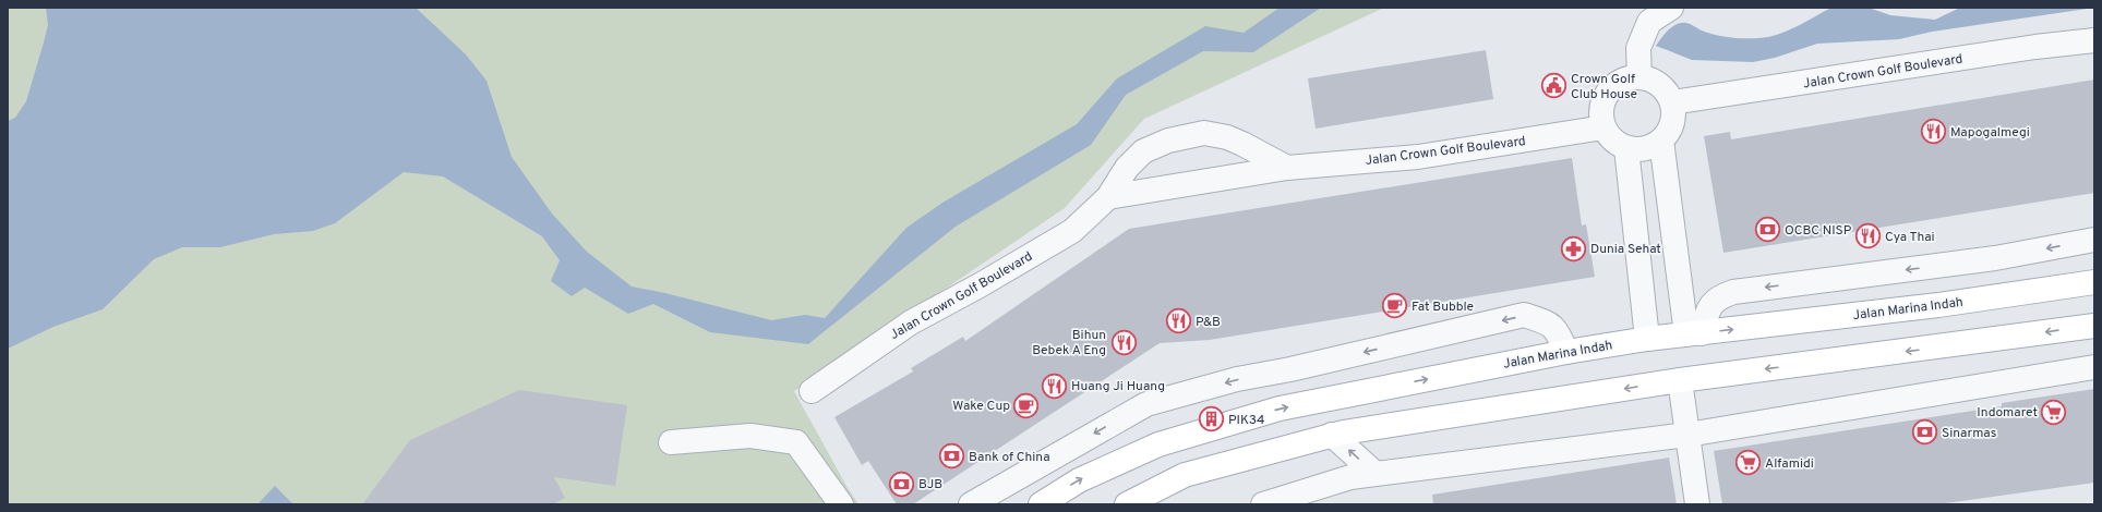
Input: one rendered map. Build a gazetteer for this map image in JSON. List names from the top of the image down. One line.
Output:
{"streets":{"main road":["Jalan Marina Indah"],"street":["Jalan Crown Golf Boulevard"]},"places":{"public building":["Crown Golf Club House"],"restaurant":["Mapogalmegi","Cya Thai","P&B","Bihun Bebek A Eng","Huang Ji Huang"],"bank":["OCBC NISP","Sinarmas","Bank of China","BJB"],"pharmacy":["Dunia Sehat"],"cafe":["Fat Bubble","Wake Cup"],"supermarket":["Indomaret","Alfamidi"],"building":["PIK34"]}}
